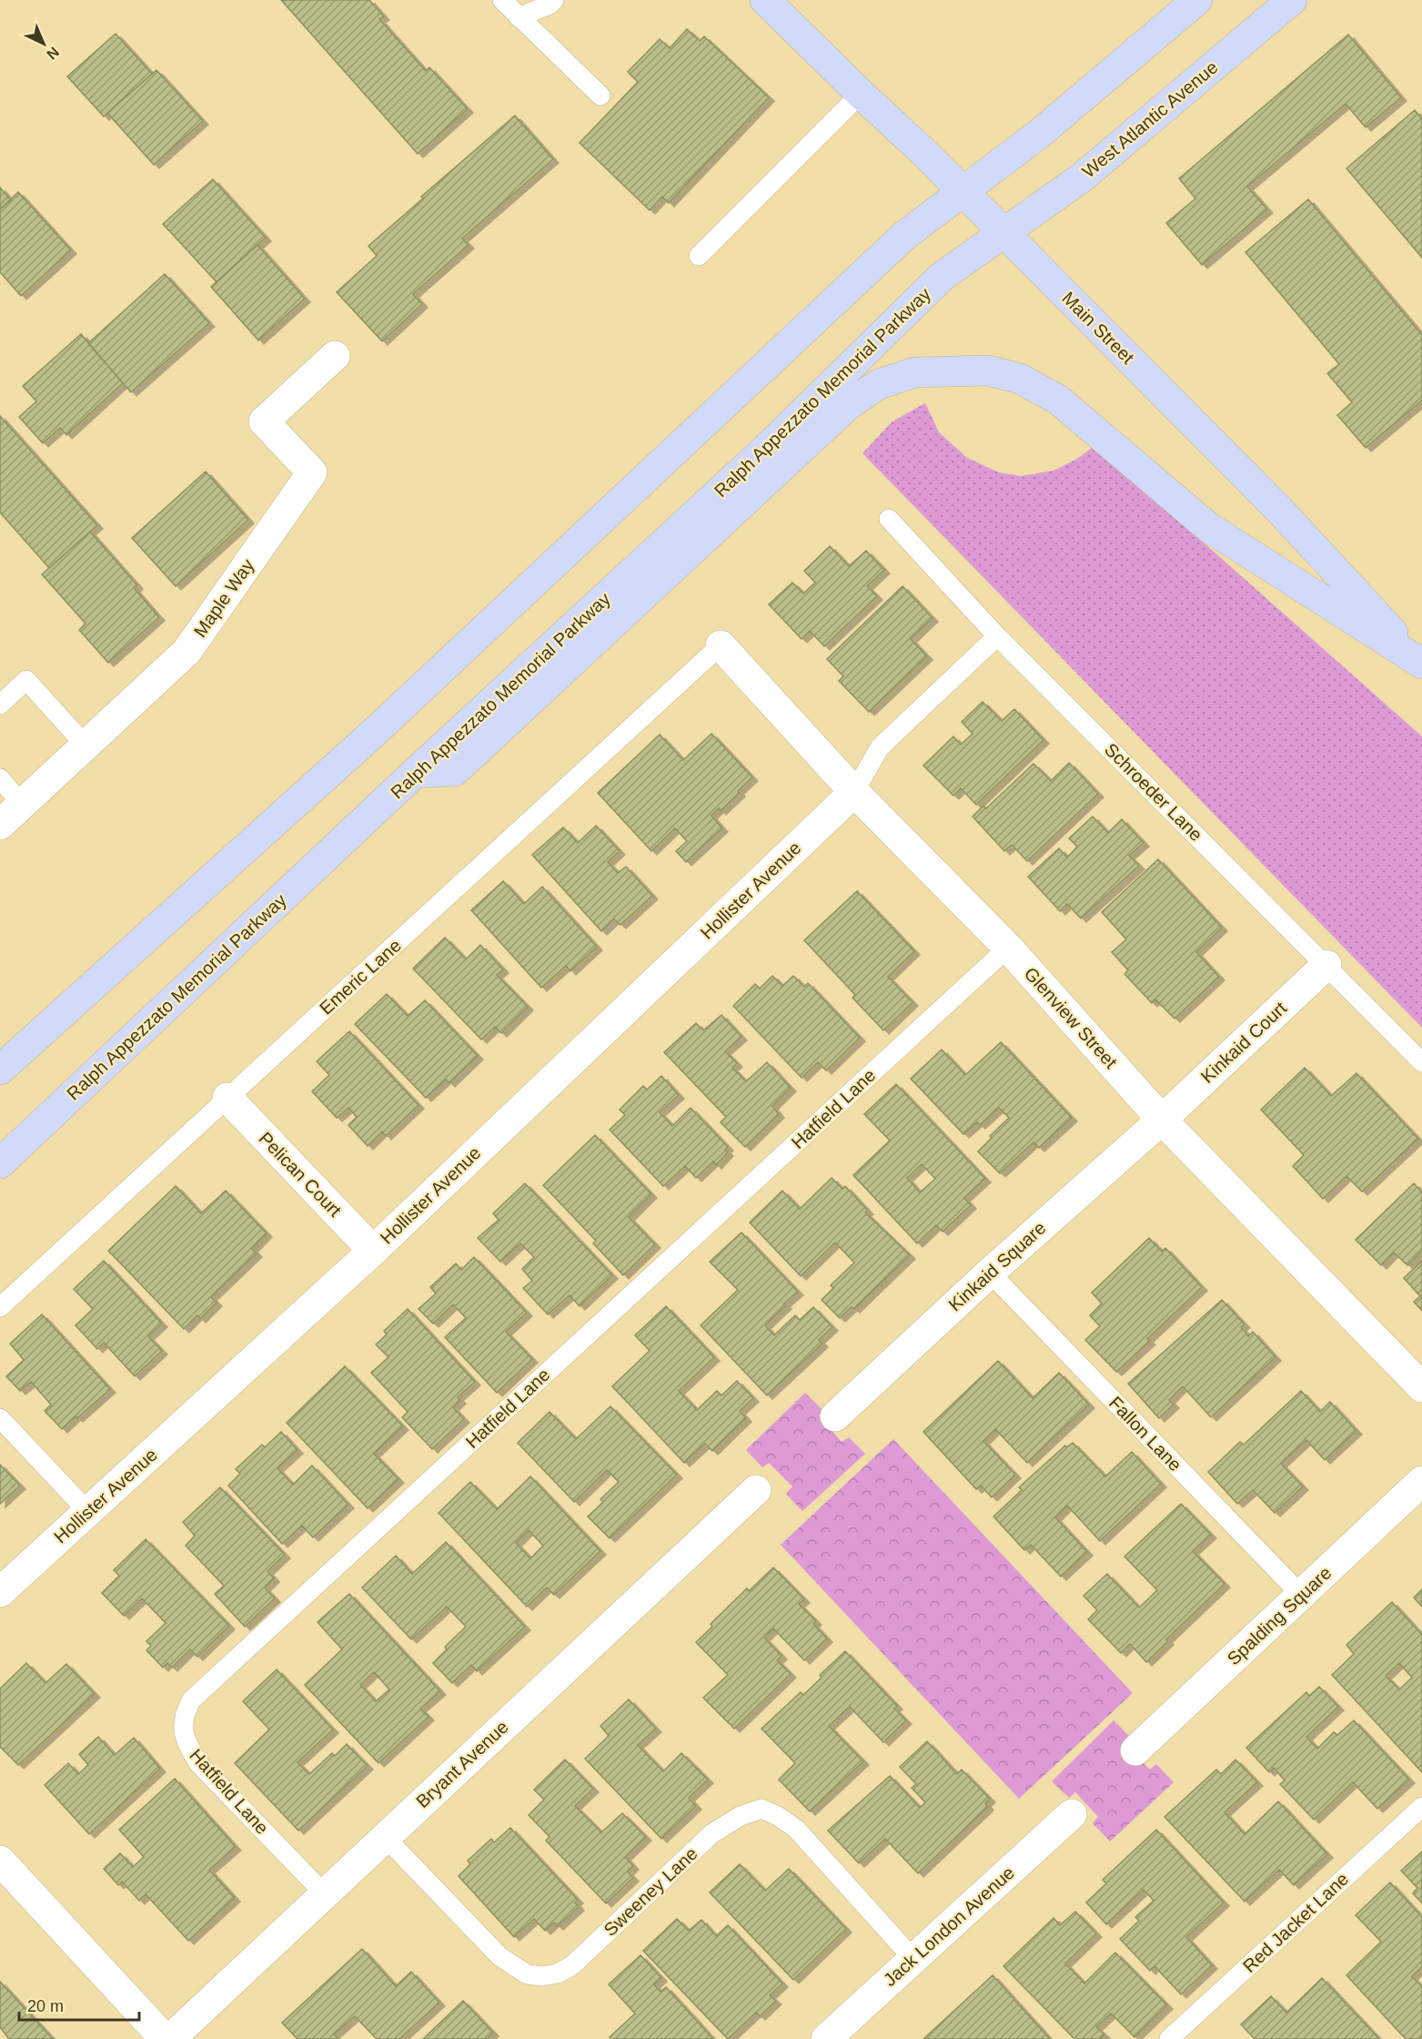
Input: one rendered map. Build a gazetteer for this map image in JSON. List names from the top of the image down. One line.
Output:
{"streets":{"street":["West Atlantic Avenue","Main Street","Ralph Appezzato Memorial Parkway","Maple Way","Hollister Avenue","Glenview Street","Kinkaid Court","Pelican Court","Kinkaid Square","Spalding Square","Bryant Avenue","Jack London Avenue"],"lane":["Schroeder Lane","Emeric Lane","Hatfield Lane","Fallon Lane","Sweeney Lane","Red Jacket Lane"]},"crossings":[["West Atlantic Avenue","Main Street"],["West Atlantic Avenue","Ralph Appezzato Memorial Parkway"],["Main Street","Ralph Appezzato Memorial Parkway"],["Schroeder Lane","Kinkaid Court"],["Hollister Avenue","Glenview Street"],["Hollister Avenue","Pelican Court"],["Emeric Lane","Glenview Street"],["Emeric Lane","Pelican Court"],["Glenview Street","Kinkaid Court"],["Glenview Street","Hatfield Lane"],["Glenview Street","Kinkaid Square"],["Kinkaid Court","Kinkaid Square"],["Hatfield Lane","Bryant Avenue"],["Kinkaid Square","Fallon Lane"],["Fallon Lane","Spalding Square"],["Bryant Avenue","Sweeney Lane"],["Sweeney Lane","Jack London Avenue"]],"scale_bar":"20 m","north":"bottom right"}
